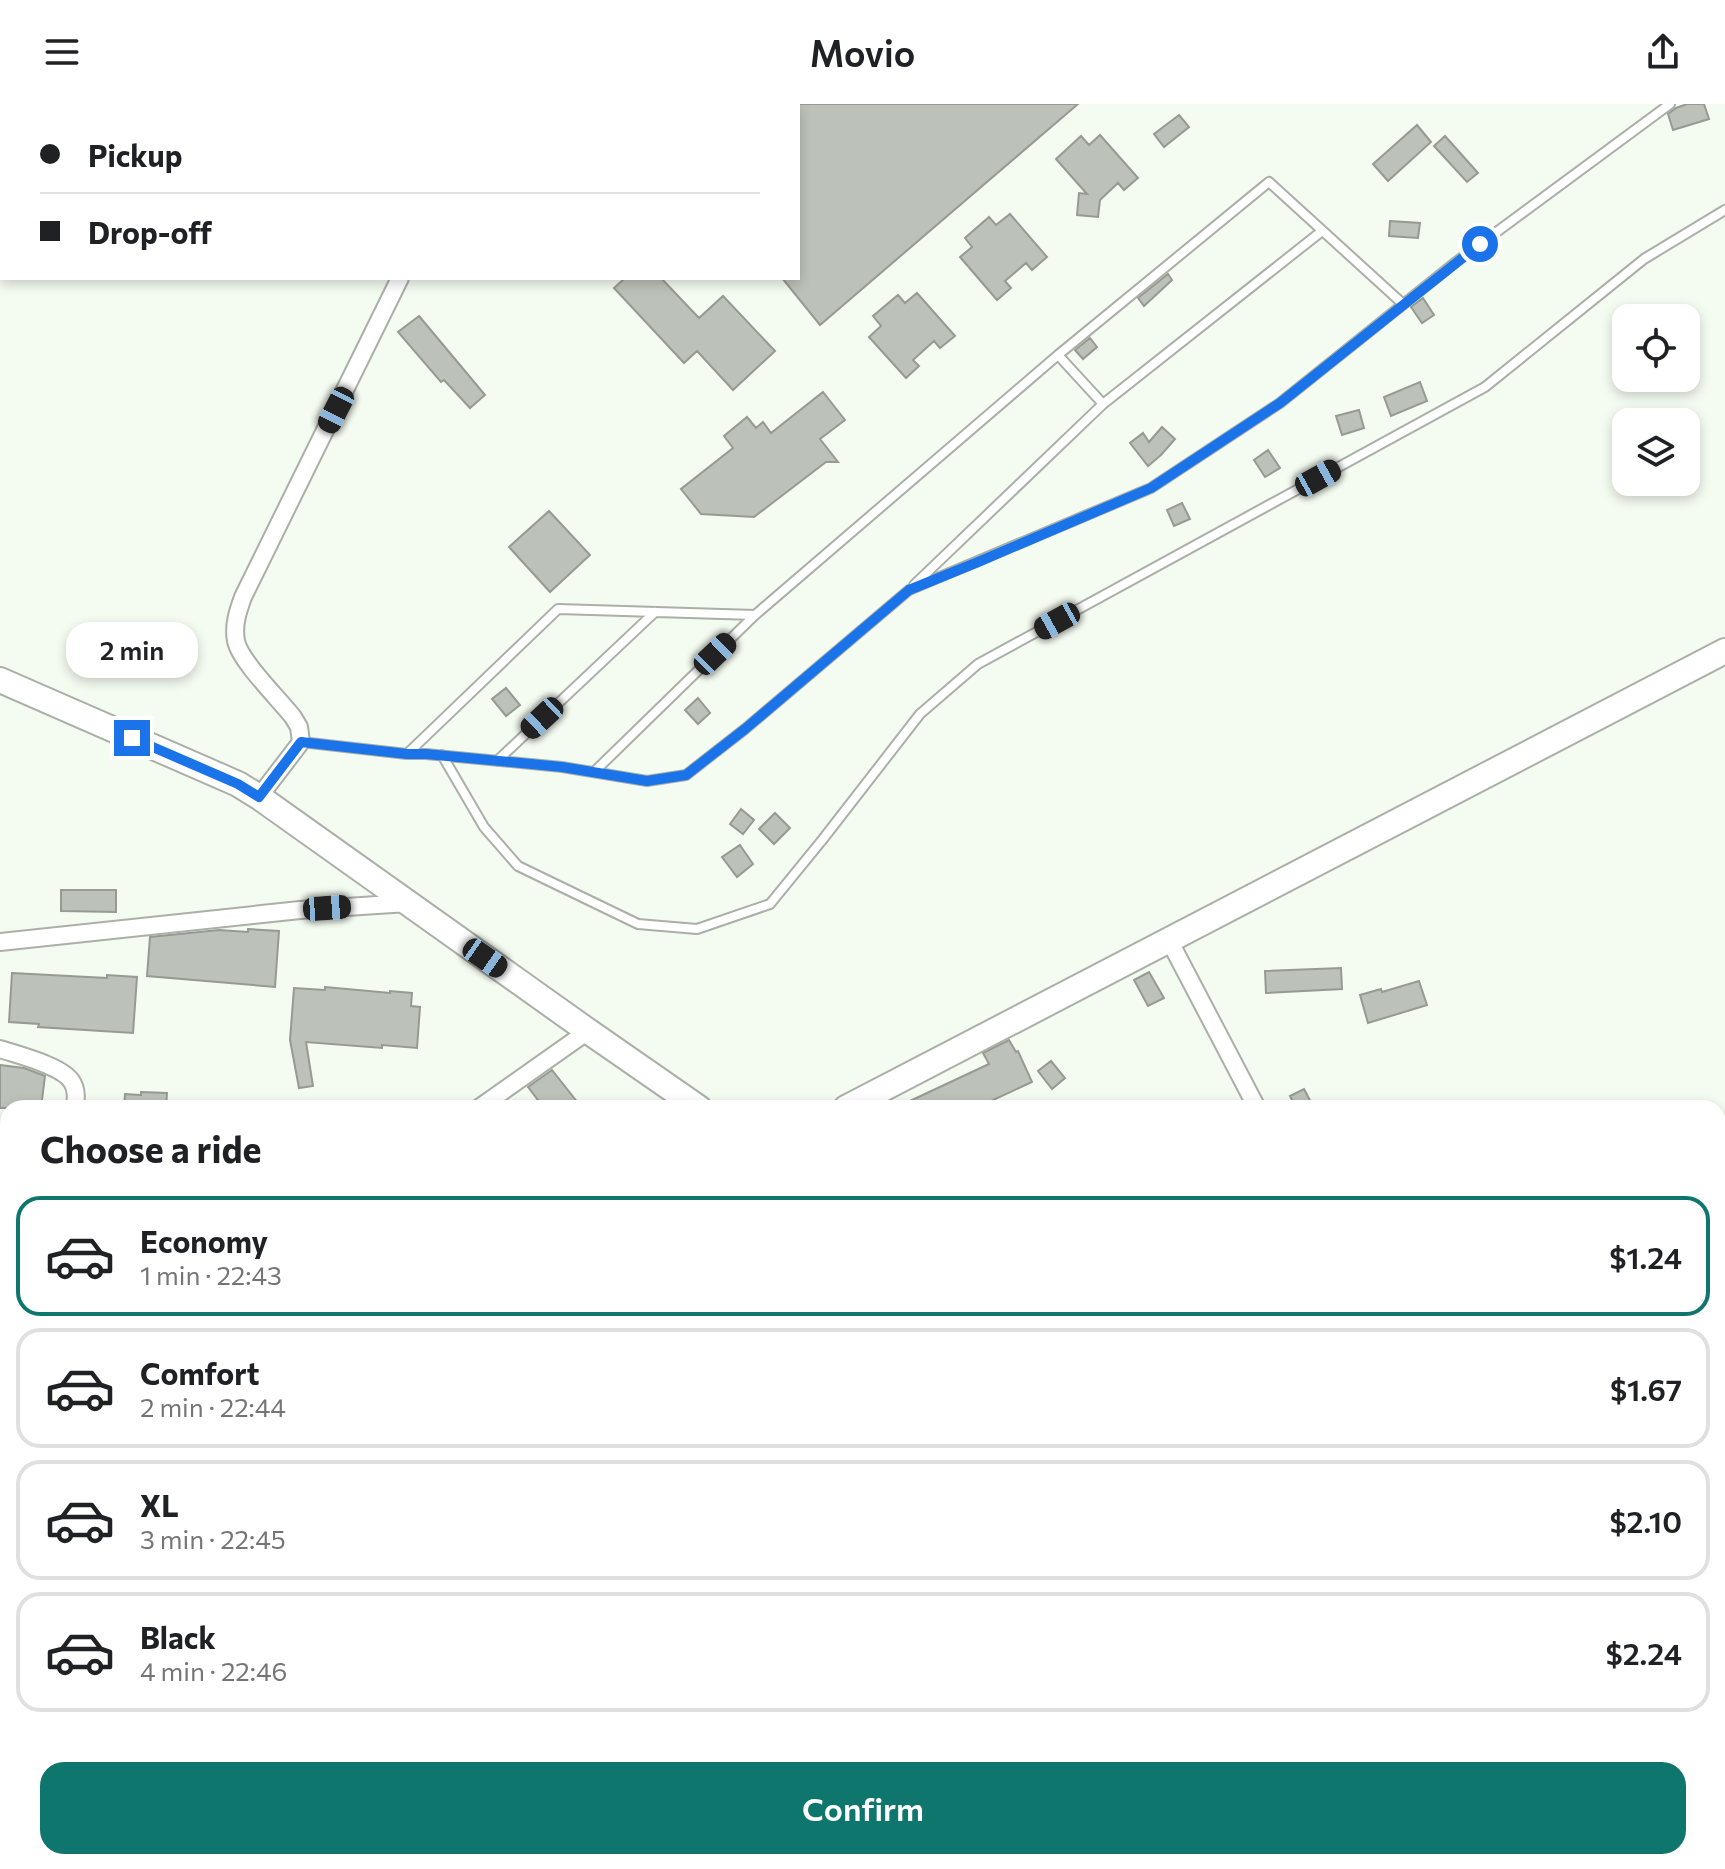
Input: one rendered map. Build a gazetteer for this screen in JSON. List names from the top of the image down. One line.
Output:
{"page":{"header":"Movio","banner":["Pickup","Drop-off"],"bubble":"2 min","heading":"Choose a ride","list":[{"name":"Economy","note":"1 min · 22:43","value":"$1.24"},{"name":"Comfort","note":"2 min · 22:44","value":"$1.67"},{"name":"XL","note":"3 min · 22:45","value":"$2.10"},{"name":"Black","note":"4 min · 22:46","value":"$2.24"}],"buttons":"Confirm"}}
